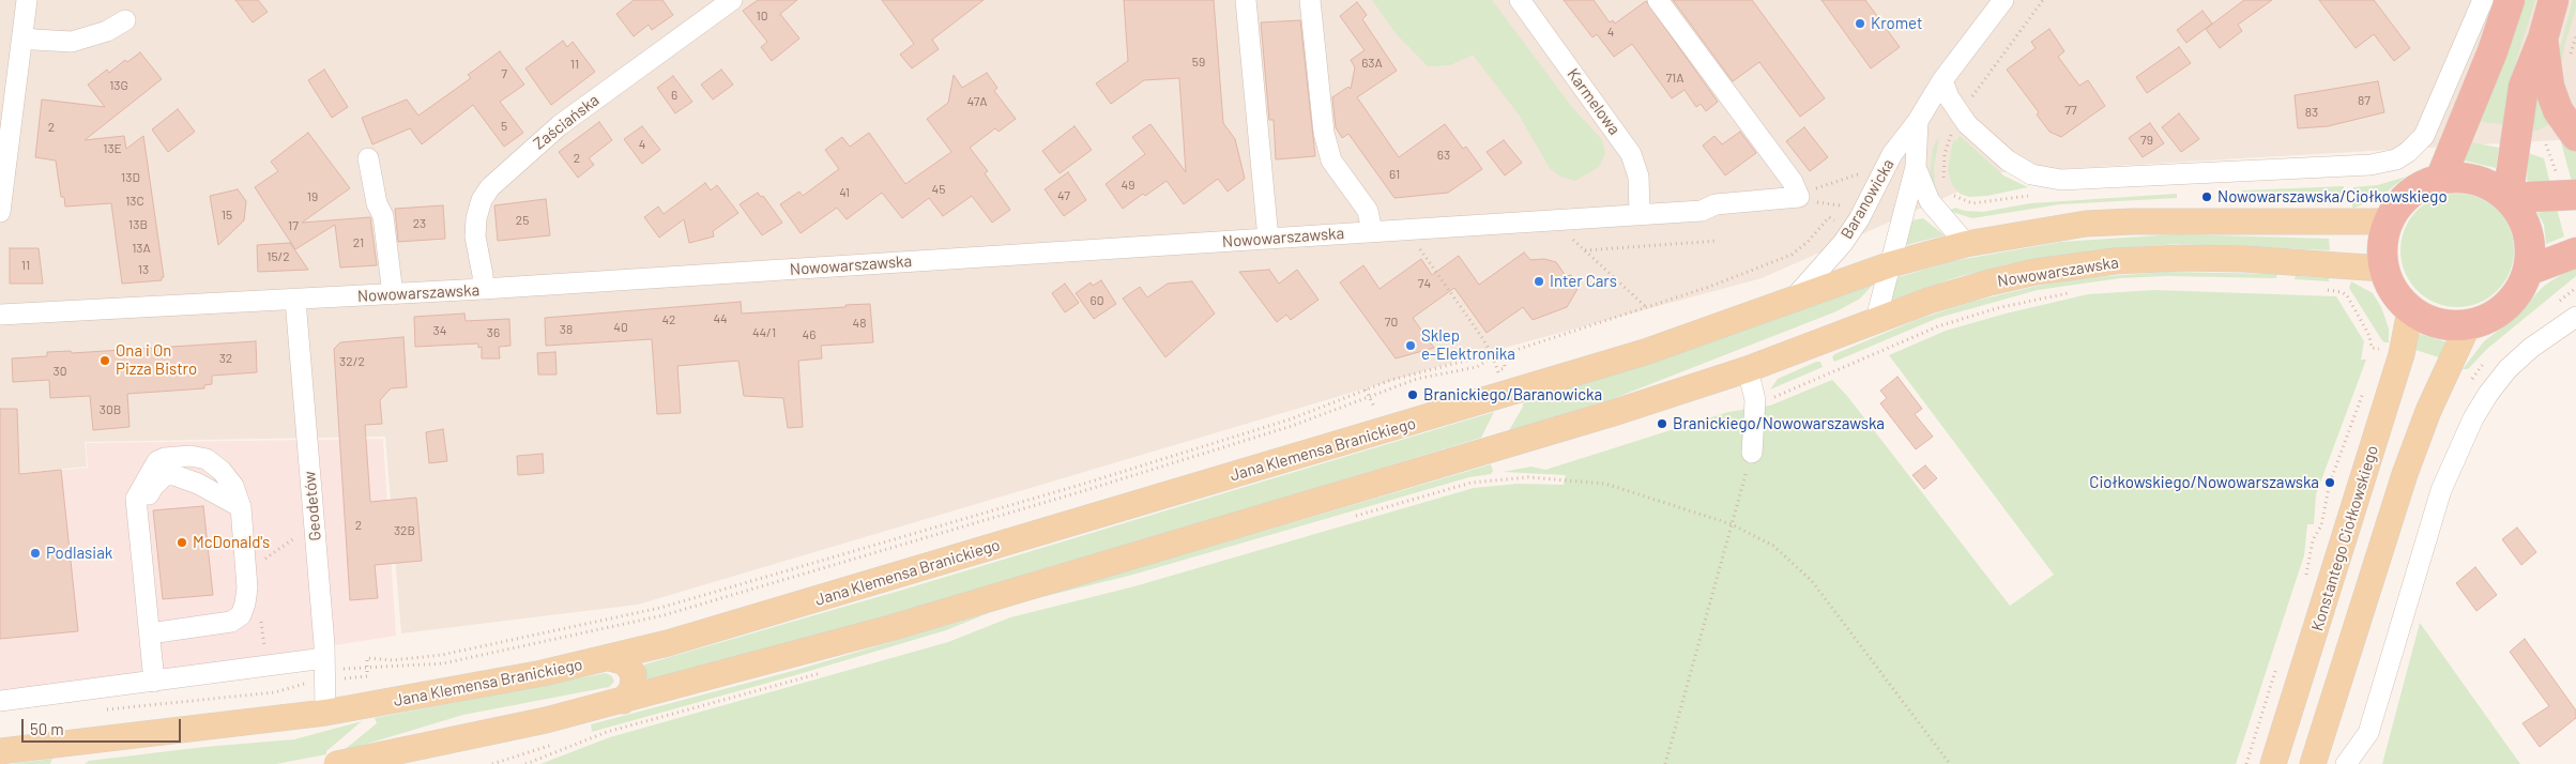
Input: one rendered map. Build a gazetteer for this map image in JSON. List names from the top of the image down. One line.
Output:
{"streets":{"main road":["Nowowarszawska","Jana Klemensa Branickiego","Konstantego Ciołkowskiego"],"street":["Karmelowa","Zaściańska","Baranowicka","Geodetów"]},"crossings":[["Karmelowa","Nowowarszawska"],["Zaściańska","Nowowarszawska"],["Baranowicka","Nowowarszawska"],["Baranowicka","Jana Klemensa Branickiego"],["Nowowarszawska","Geodetów"],["Nowowarszawska","Konstantego Ciołkowskiego"],["Jana Klemensa Branickiego","Geodetów"]],"places":["Kromet","Nowowarszawska/Ciołkowskiego","Inter Cars","Sklep e-Elektronika","Ona i On Pizza Bistro","Branickiego/Baranowicka","Branickiego/Nowowarszawska","Ciołkowskiego/Nowowarszawska","McDonald's","Podlasiak"],"house_numbers":["10","4","59","63A","11","7","71A","13G","6","87","47A","77","83","5","2","79","4","13E","63","2","61","13D","49","45","41","47","19","13C","15","25","23","13B","17","21","13A","15/2","11","13","74","60","44","42","70","48","40","38","34","36","44/1","46","32","32/2","30","30B","2","32B"],"scale_bar":"50 m"}
